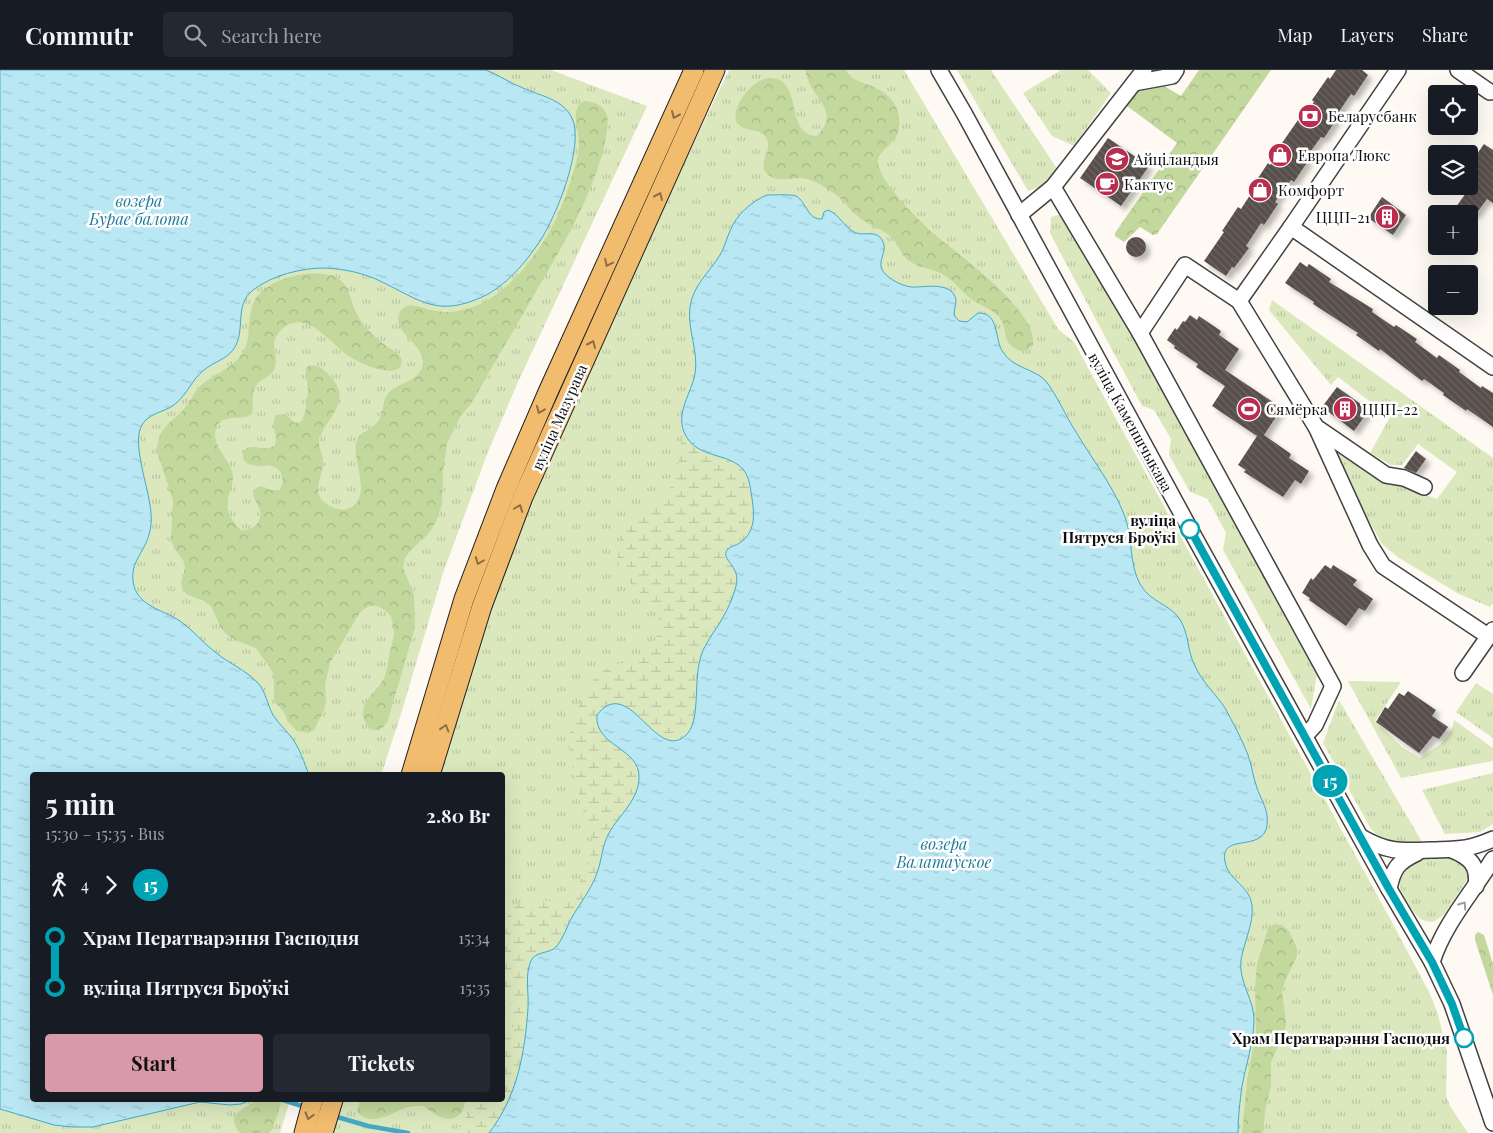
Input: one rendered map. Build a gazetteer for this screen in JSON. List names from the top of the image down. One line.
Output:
{"streets":{"main road":["вуліца Мазурава"],"street":["вуліца Каменшчыкава"]},"water":["возера Бурае балота","возера Валатаўское"],"places":{"bank":["Беларусбанк"],"shop":["Европа Люкс","Комфорт"],"school or university":["Айціландыя"],"cafe":["Кактус"],"building":["ЦЦП-21","ЦЦП-22"],"sports":["Сямёрка"],"other":["вуліца Пятруся Броўкі","Храм Ператварэння Гасподня"]},"lines":["bus line 15"],"page":{"header":"Commutr","search":"Search here","nav":["Map","Layers","Share"],"on_map":"15","map_buttons":["+","−"],"heading":["5 min","15:30 – 15:35 · Bus","2.80 Br"],"legs":["4","15"],"list":[{"name":"Храм Ператварэння Гасподня","value":"15:34"},{"name":"вуліца Пятруся Броўкі","value":"15:35"}],"buttons":["Start","Tickets"]}}
